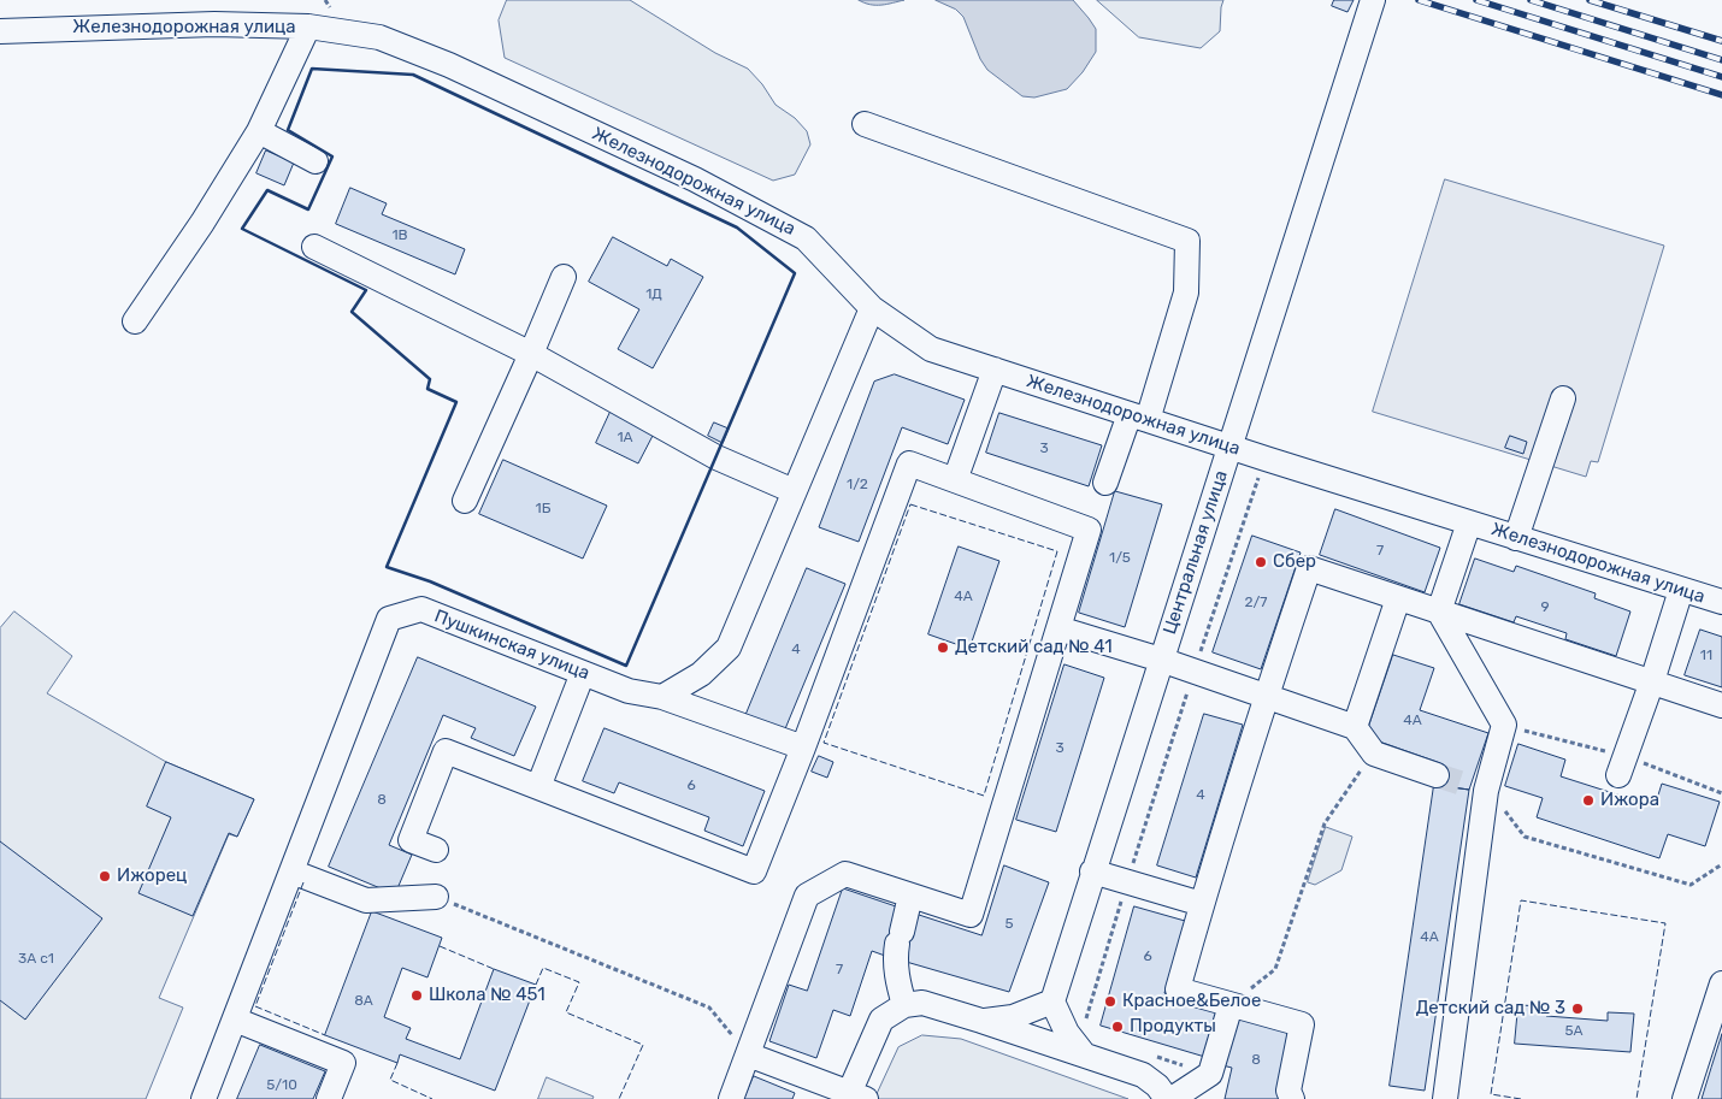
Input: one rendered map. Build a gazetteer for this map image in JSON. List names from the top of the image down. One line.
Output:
{"streets":{"street":["Железнодорожная улица","Центральная улица","Пушкинская улица"]},"crossings":[["Железнодорожная улица","Центральная улица"]],"places":["Сбер","Детский сад № 41","Ижора","Ижорец","Школа № 451","Красное&Белое","Детский сад № 3","Продукты"],"house_numbers":["1В","1Д","1А","3","1/2","1Б","7","1/5","4А","2/7","9","4","11","4А","3","6","4","8","5","4А","6","3А с1","7","8А","5А","8","5/10"]}
